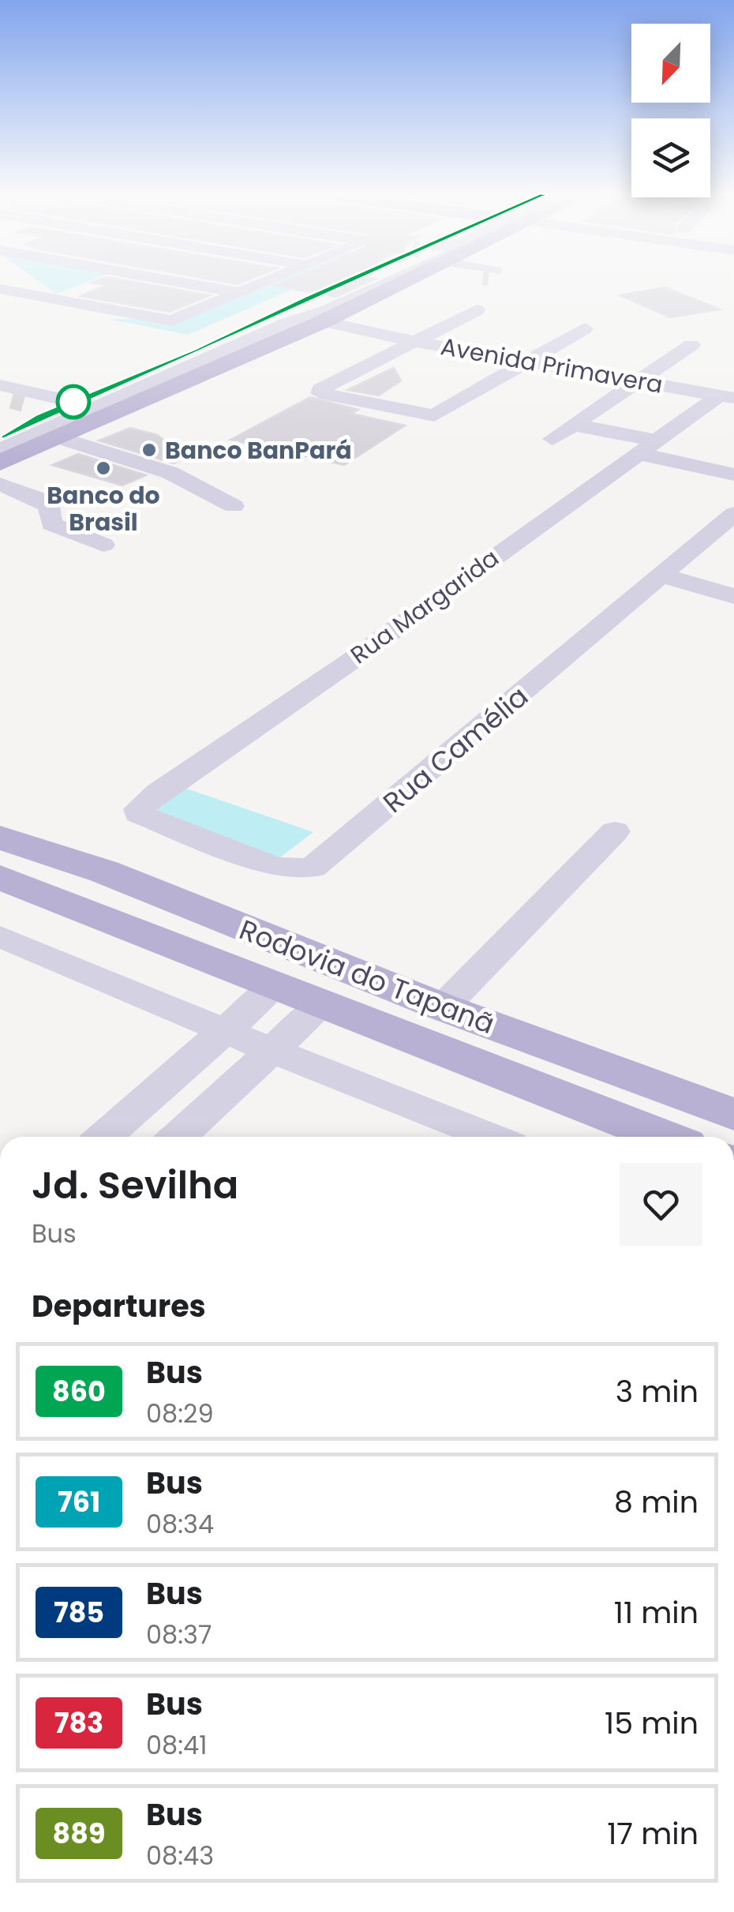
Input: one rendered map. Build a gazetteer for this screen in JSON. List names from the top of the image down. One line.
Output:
{"streets":{"main road":["Rodovia do Tapanã"],"street":["Avenida Primavera","Rua Margarida","Rua Camélia"]},"crossings":[["Avenida Primavera","Rua Margarida"],["Rua Margarida","Rua Camélia"]],"places":["Banco BanPará","Banco do Brasil"],"lines":["bus line 860"],"north":"bottom left","page":{"heading":[["Jd. Sevilha","Bus"],"Departures"],"list":[{"mark":"860","name":"Bus","note":"08:29","value":"3 min"},{"mark":"761","name":"Bus","note":"08:34","value":"8 min"},{"mark":"785","name":"Bus","note":"08:37","value":"11 min"},{"mark":"783","name":"Bus","note":"08:41","value":"15 min"},{"mark":"889","name":"Bus","note":"08:43","value":"17 min"}]}}
